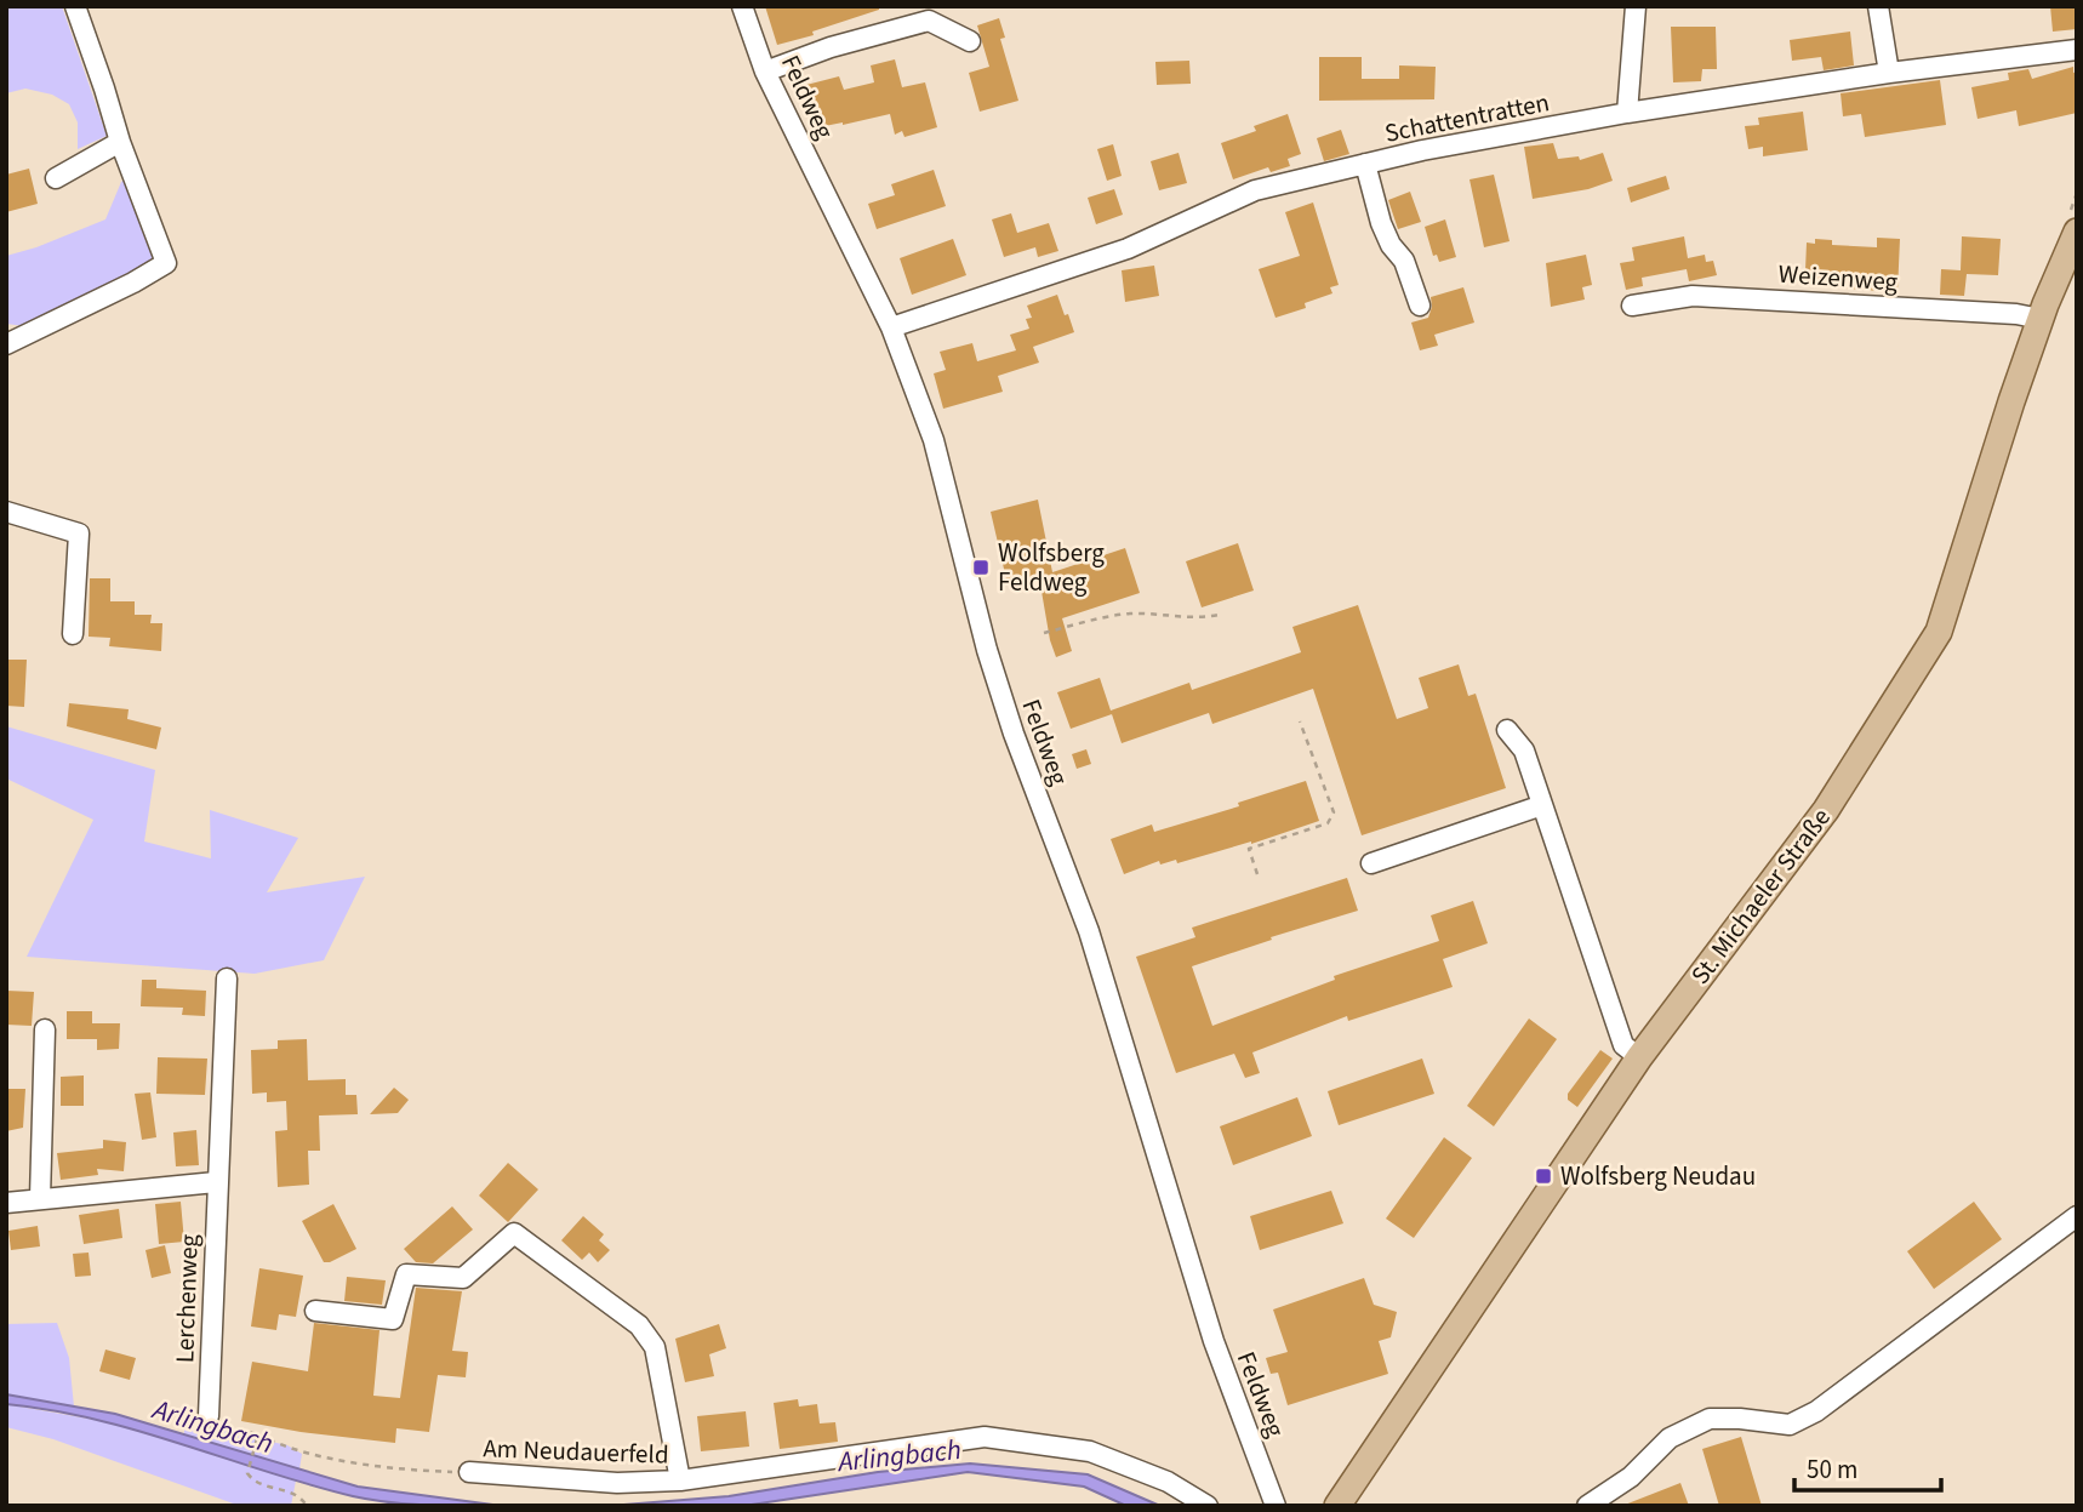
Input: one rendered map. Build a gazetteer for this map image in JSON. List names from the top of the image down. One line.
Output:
{"streets":{"main road":["St. Michaeler Straße"],"street":["Feldweg","Schattentratten","Weizenweg","Lerchenweg","Am Neudauerfeld"]},"crossings":[["Feldweg","Schattentratten"],["Weizenweg","St. Michaeler Straße"]],"water":["Arlingbach"],"places":{"transit":["Wolfsberg Feldweg","Wolfsberg Neudau"]},"scale_bar":"50 m"}
